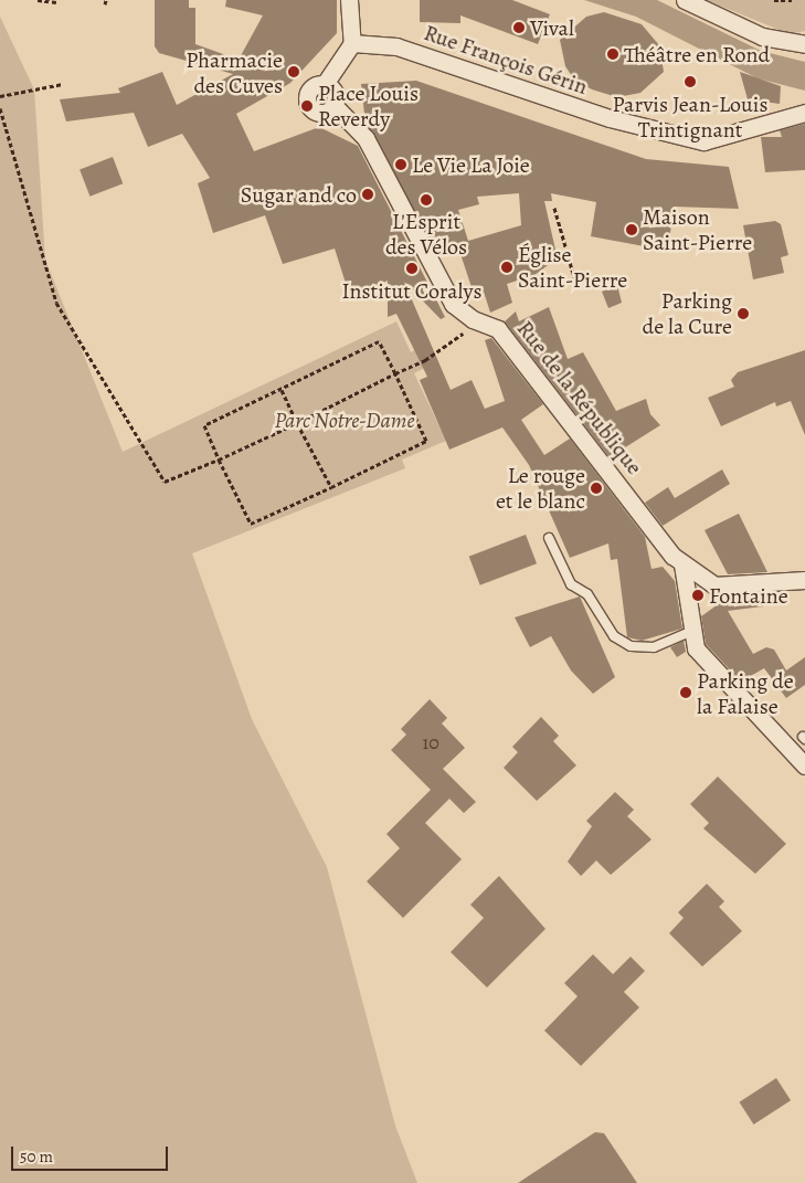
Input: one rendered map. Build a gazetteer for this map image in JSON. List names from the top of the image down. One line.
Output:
{"streets":{"street":["Rue François Gérin","Rue de la République"]},"parks":["Parc Notre-Dame"],"places":["Vival","Théâtre en Rond","Pharmacie des Cuves","Parvis Jean-Louis Trintignant","Place Louis Reverdy","Le Vie La Joie","Sugar and co","L'Esprit des Vélos","Maison Saint-Pierre","Église Saint-Pierre","Institut Coralys","Parking de la Cure","Le rouge et le blanc","Fontaine","Parking de la Falaise"],"house_numbers":["10"],"scale_bar":"50 m"}
